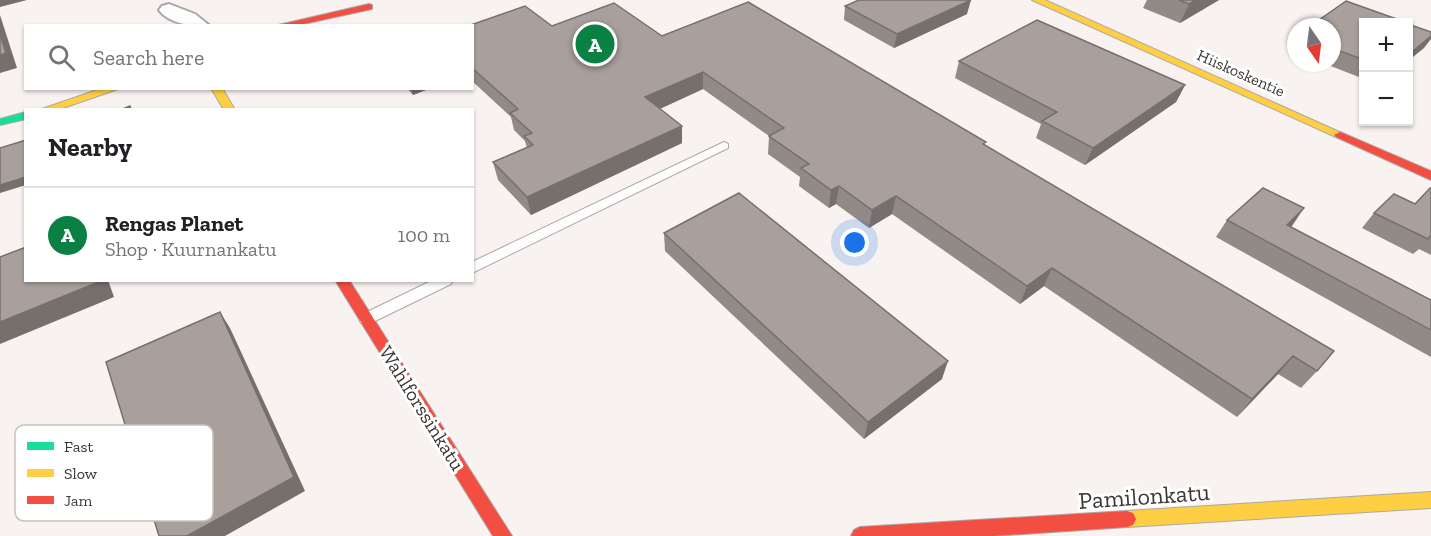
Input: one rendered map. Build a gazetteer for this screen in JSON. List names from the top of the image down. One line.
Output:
{"streets":{"street":["Hiiskoskentie","Wahlforssinkatu","Pamilonkatu"]},"legend":["Fast","Slow","Jam"],"north":"bottom","page":{"map_buttons":["+","−"],"pins":"A","search":"Search here","heading":"Nearby","list":[{"mark":"A","name":"Rengas Planet","note":"Shop · Kuurnankatu","value":"100 m"}]}}
